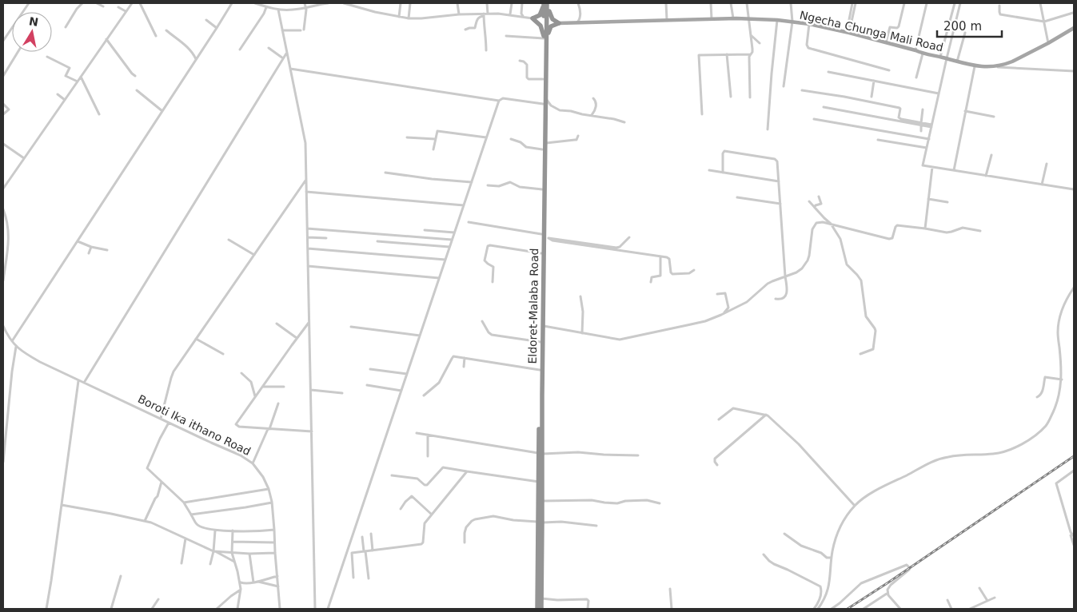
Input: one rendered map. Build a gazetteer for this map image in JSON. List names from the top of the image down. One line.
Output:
{"streets":{"highway":["Eldoret-Malaba Road"],"main road":["Ngecha Chunga Mali Road"],"street":["Boroti Ika ithano Road"]},"scale_bar":"200 m","north":"top"}
